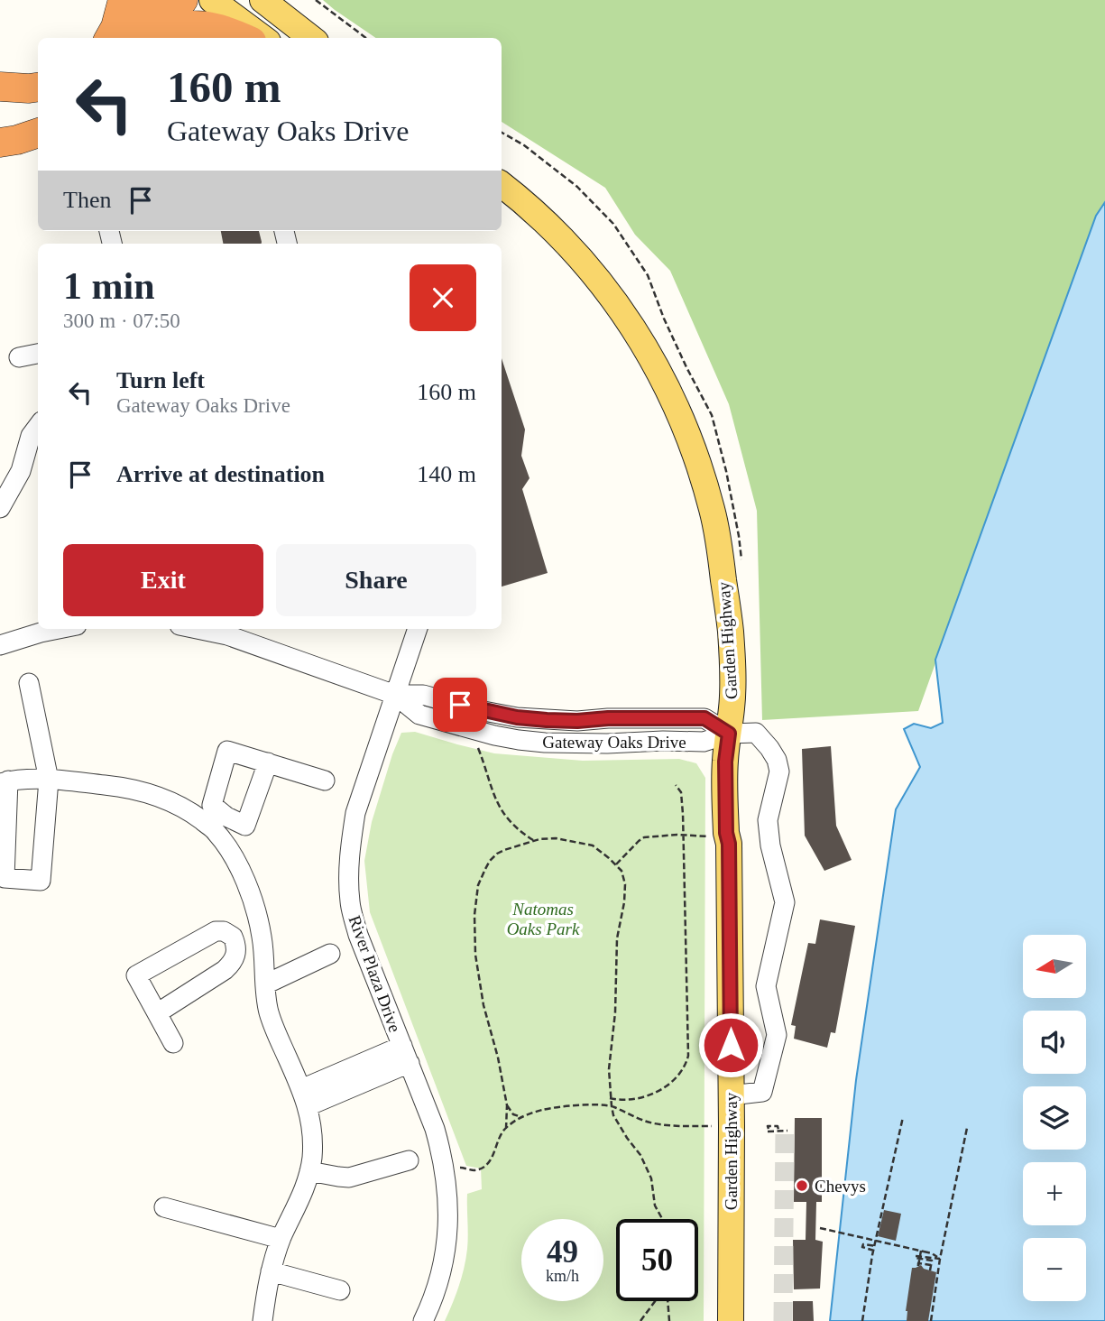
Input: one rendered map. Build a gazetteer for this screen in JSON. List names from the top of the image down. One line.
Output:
{"streets":{"main road":["Garden Highway"],"street":["Gateway Oaks Drive","River Plaza Drive"]},"crossings":[["Garden Highway","Gateway Oaks Drive"],["Gateway Oaks Drive","River Plaza Drive"]],"parks":["Natomas Oaks Park"],"places":["Chevys"],"north":"left","page":{"turn":["160 m","Gateway Oaks Drive"],"then":"Then","heading":["1 min","300 m · 07:50"],"list":[{"name":"Turn left","note":"Gateway Oaks Drive","value":"160 m"},{"name":"Arrive at destination","value":"140 m"}],"buttons":["Exit","Share"],"map_buttons":["+","−"],"speed":"49 km/h","limit":"50"}}
